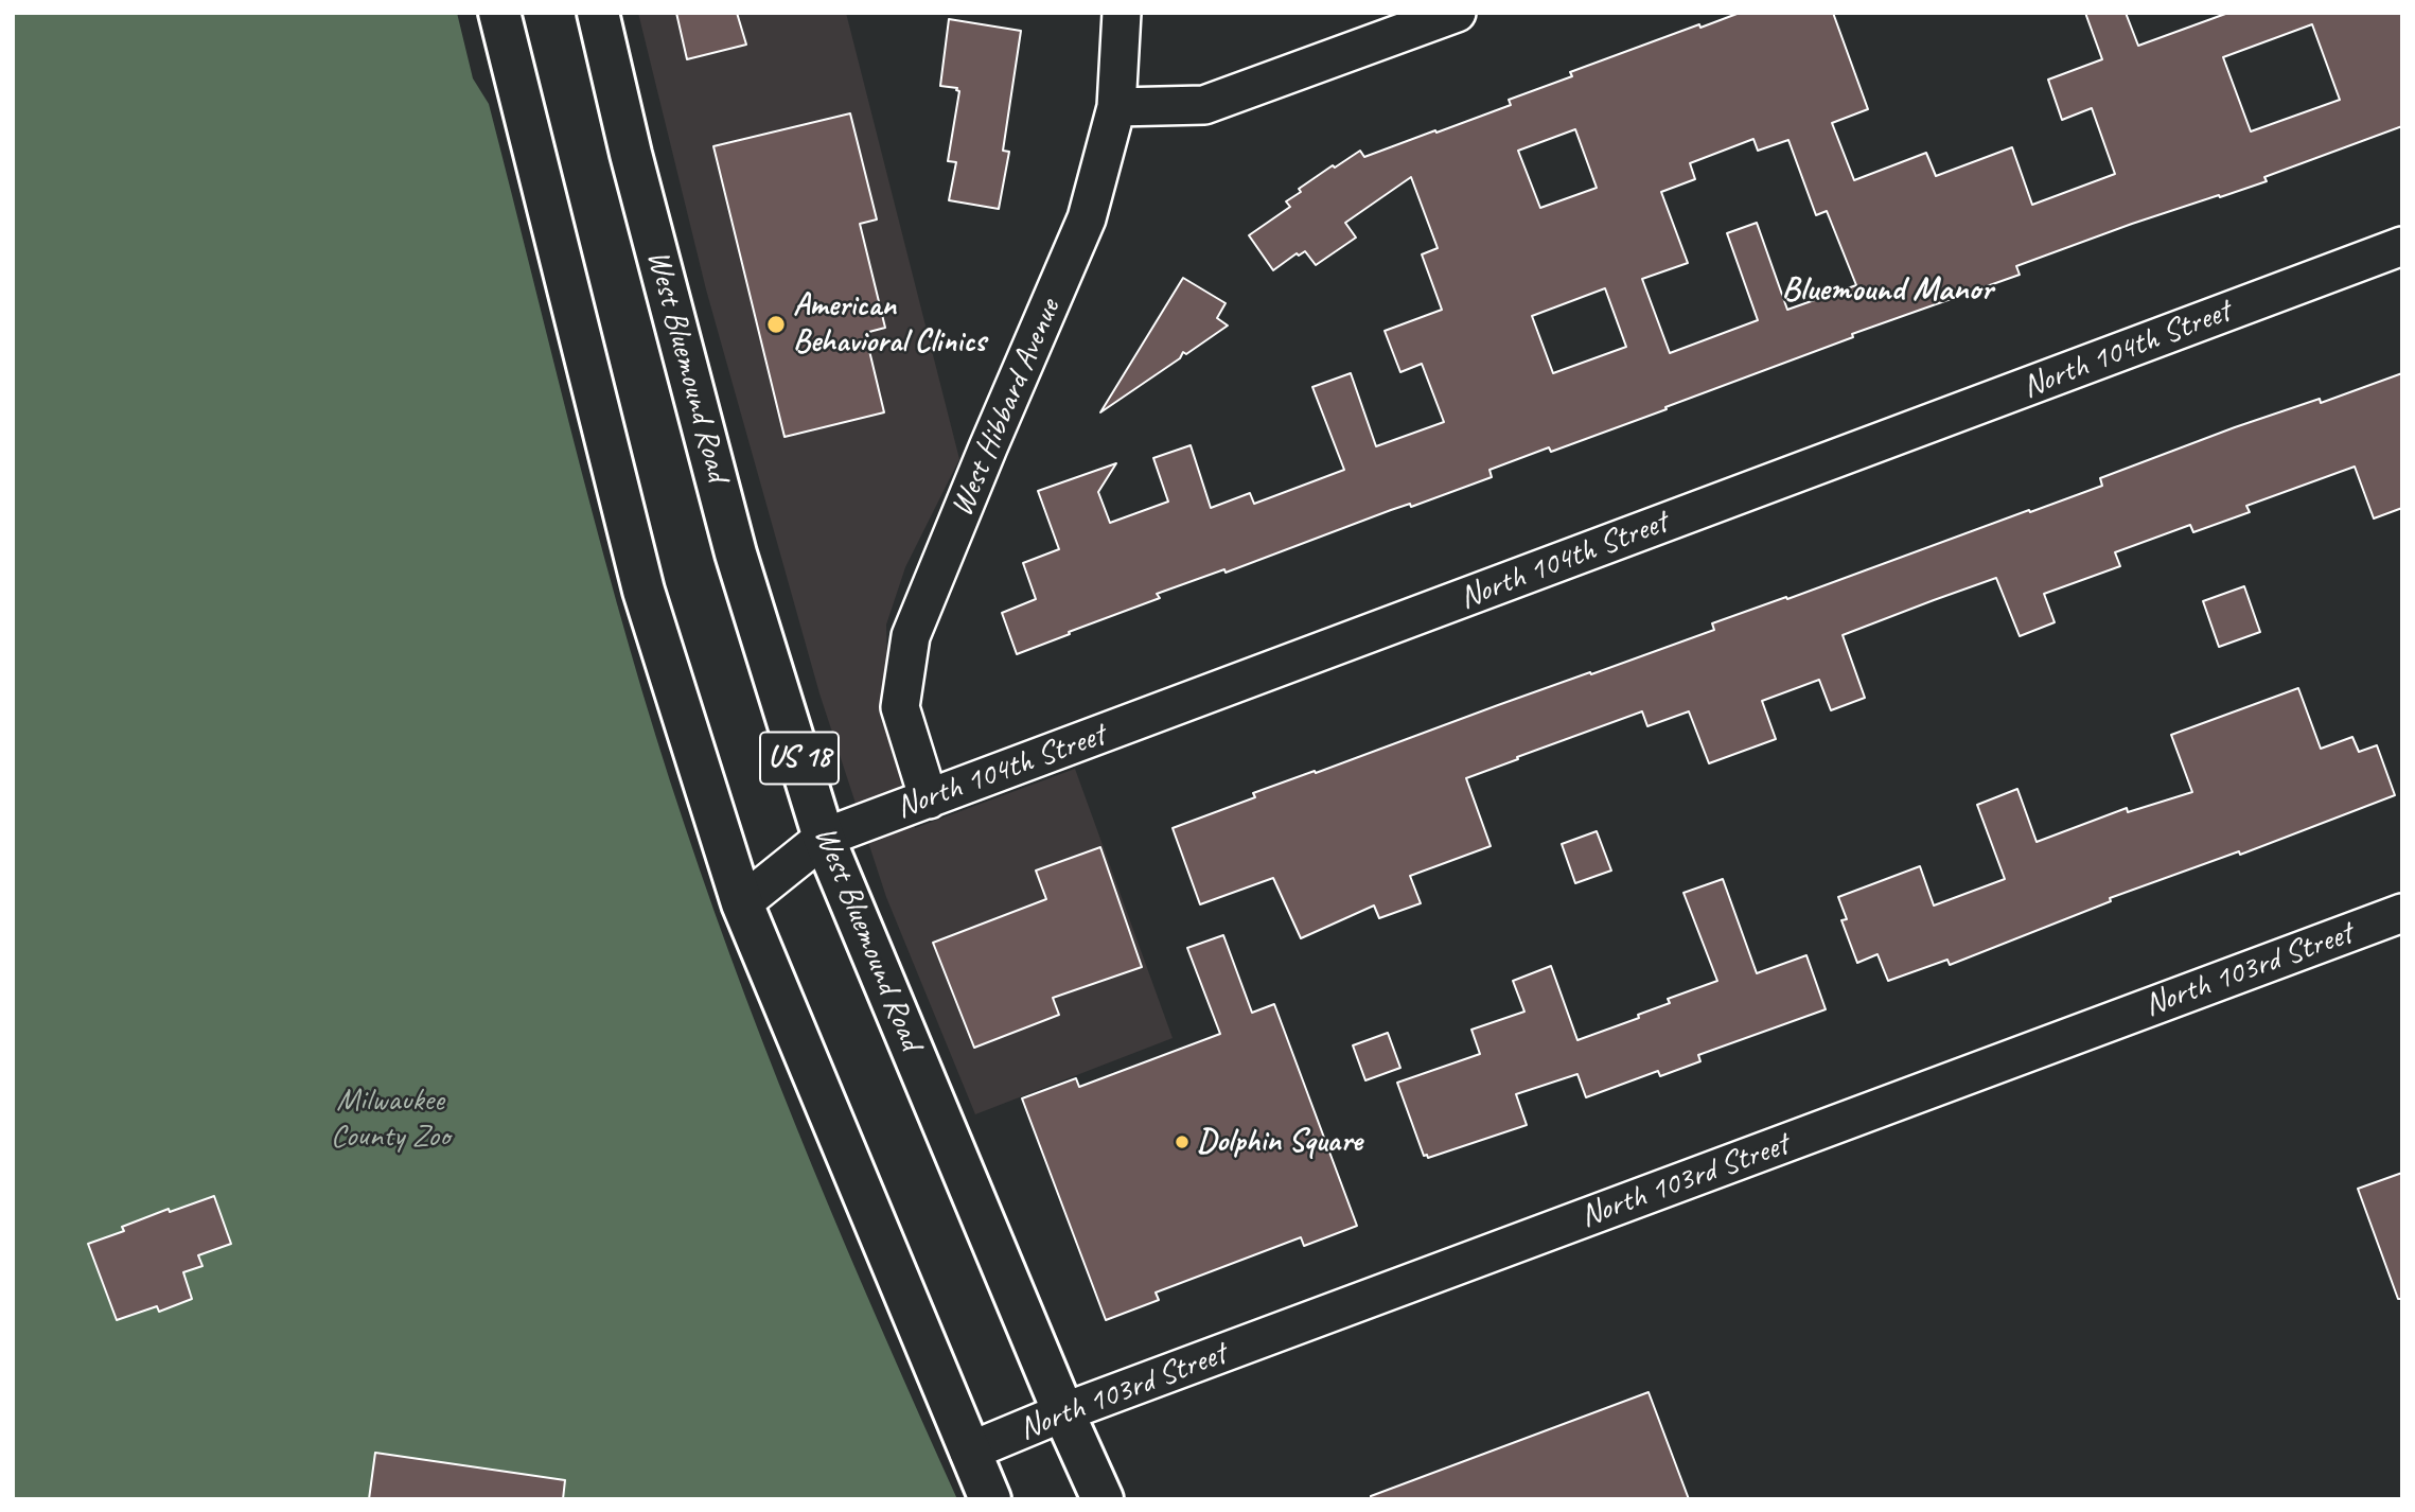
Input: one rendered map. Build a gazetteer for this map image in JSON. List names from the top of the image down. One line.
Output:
{"streets":{"main road":["West Bluemound Road","US 18"],"street":["North 104th Street","West Hibbard Avenue","North 103rd Street"]},"crossings":[["North 104th Street","West Bluemound Road"],["North 104th Street","West Hibbard Avenue"],["West Bluemound Road","North 103rd Street"]],"districts":["Bluemound Manor"],"parks":["Milwaukee County Zoo"],"places":["American Behavioral Clinics","Dolphin Square"]}
